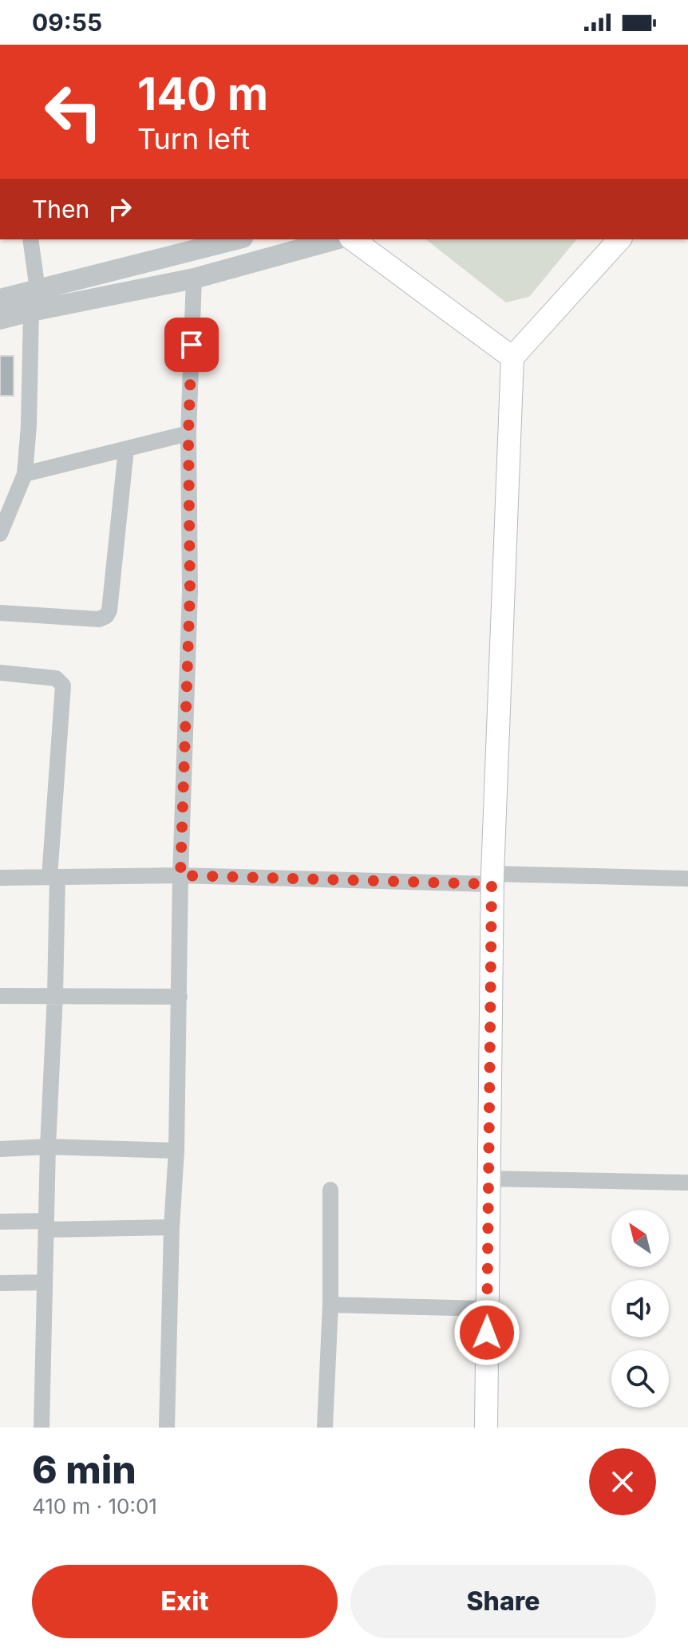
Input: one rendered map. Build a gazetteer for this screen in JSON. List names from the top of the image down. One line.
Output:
{"north":"top left","page":{"status":"09:55","turn":["140 m","Turn left"],"then":"Then","heading":["6 min","410 m · 10:01"],"buttons":["Exit","Share"]}}
